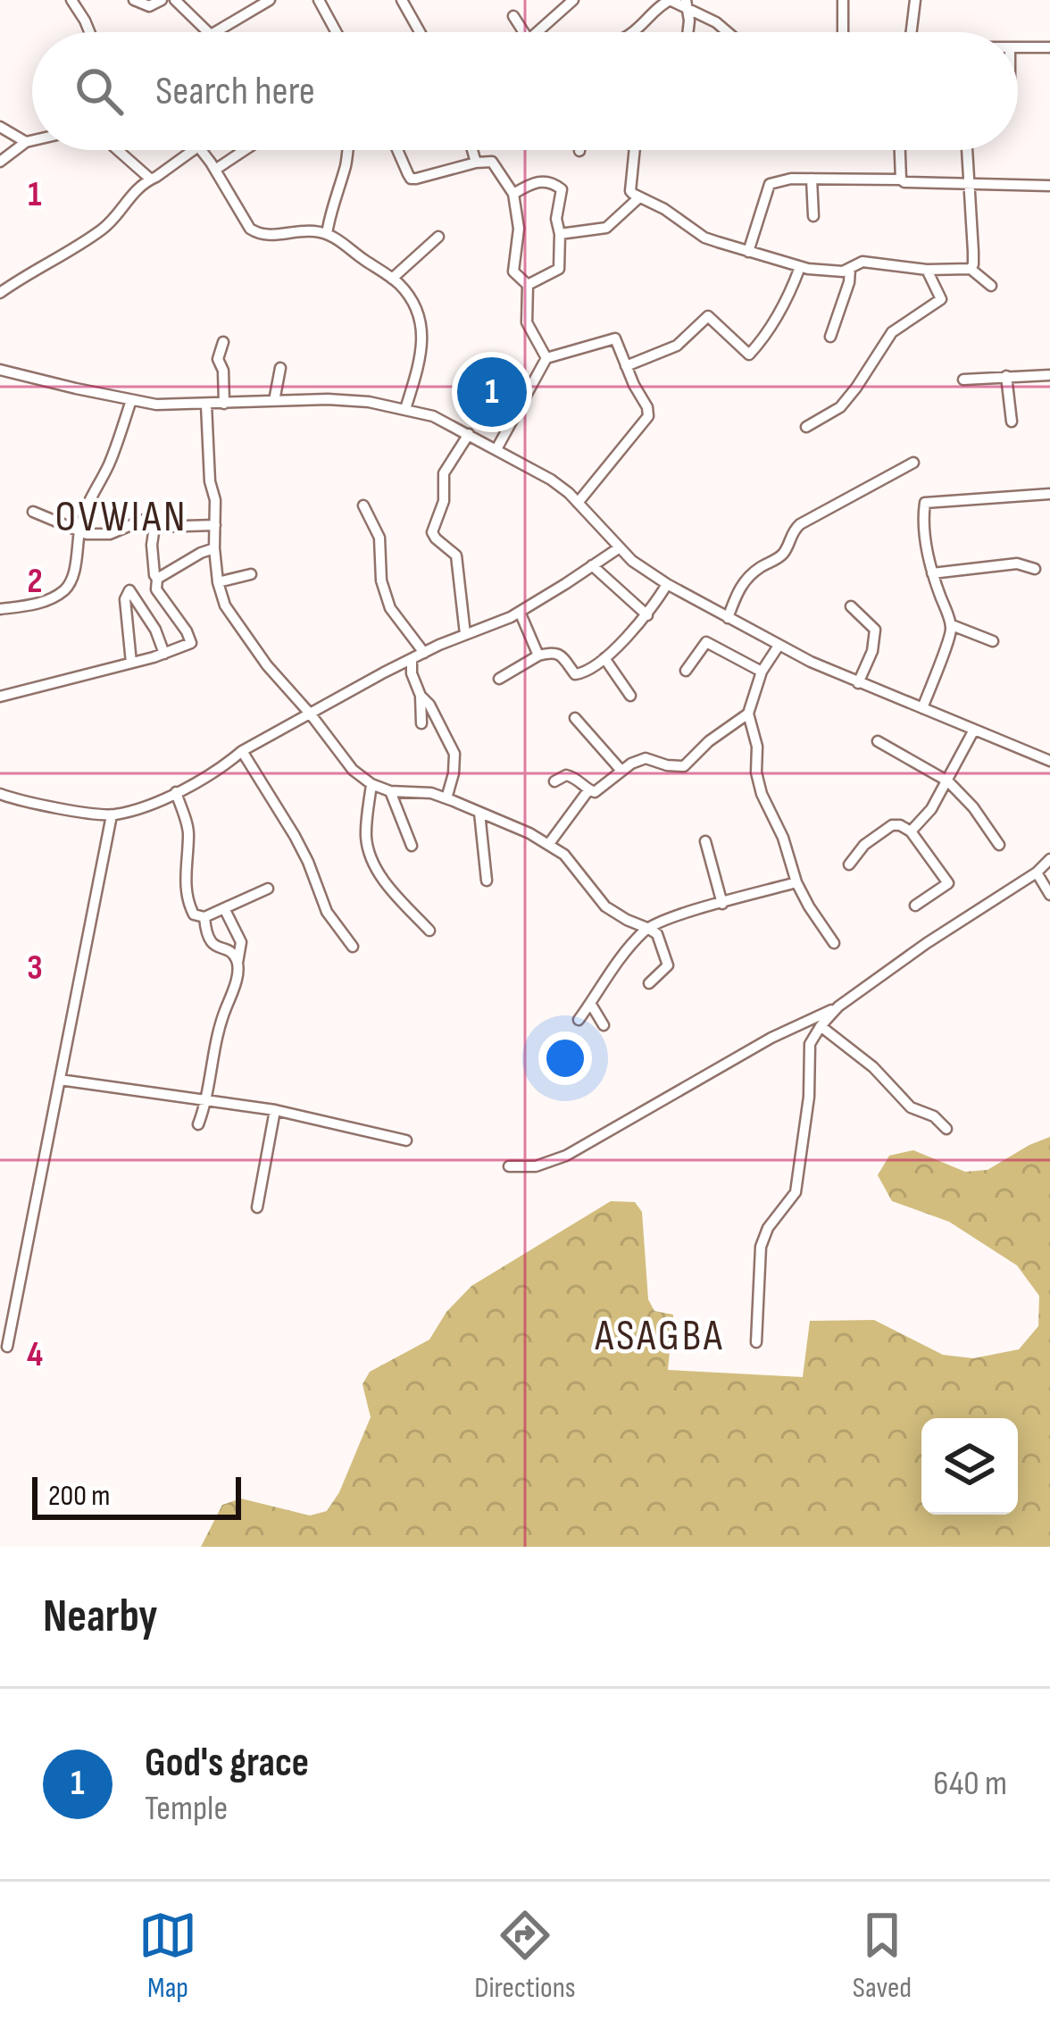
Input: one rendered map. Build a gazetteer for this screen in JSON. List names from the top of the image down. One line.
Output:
{"districts":["OVWIAN","ASAGBA"],"scale_bar":"200 m","page":{"search":"Search here","pins":"1","scale":"200 m","heading":"Nearby","list":[{"mark":"1","name":"God's grace","note":"Temple","value":"640 m"}],"nav":["Map","Directions","Saved"]},"grid":{"rows":["1","2","3","4"]}}
